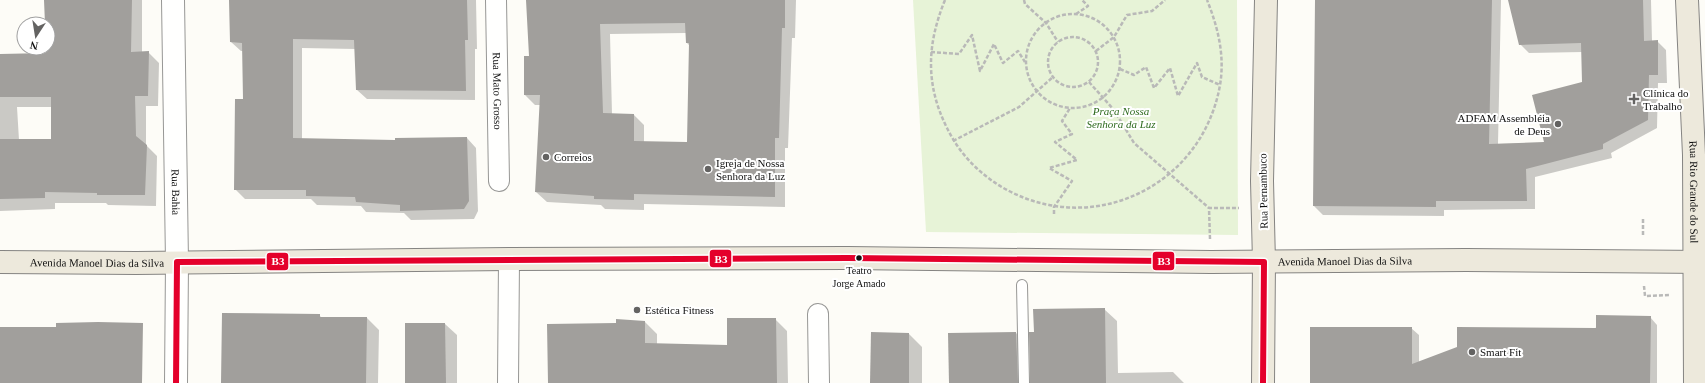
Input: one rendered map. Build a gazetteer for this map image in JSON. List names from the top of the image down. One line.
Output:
{"streets":{"main road":["Rua Pernambuco","Rua Rio Grande do Sul","Avenida Manoel Dias da Silva"],"street":["Rua Mato Grosso","Rua Bahia"]},"crossings":[["Rua Bahia","Avenida Manoel Dias da Silva"],["Rua Pernambuco","Avenida Manoel Dias da Silva"],["Rua Rio Grande do Sul","Avenida Manoel Dias da Silva"]],"parks":["Praça Nossa Senhora da Luz"],"places":{"health":["Clínica do Trabalho"],"other":["ADFAM Assembléia de Deus","Correios","Igreja de Nossa Senhora da Luz","Teatro Jorge Amado","Estética Fitness","Smart Fit"]},"lines":["transit line B3"],"north":"bottom"}
